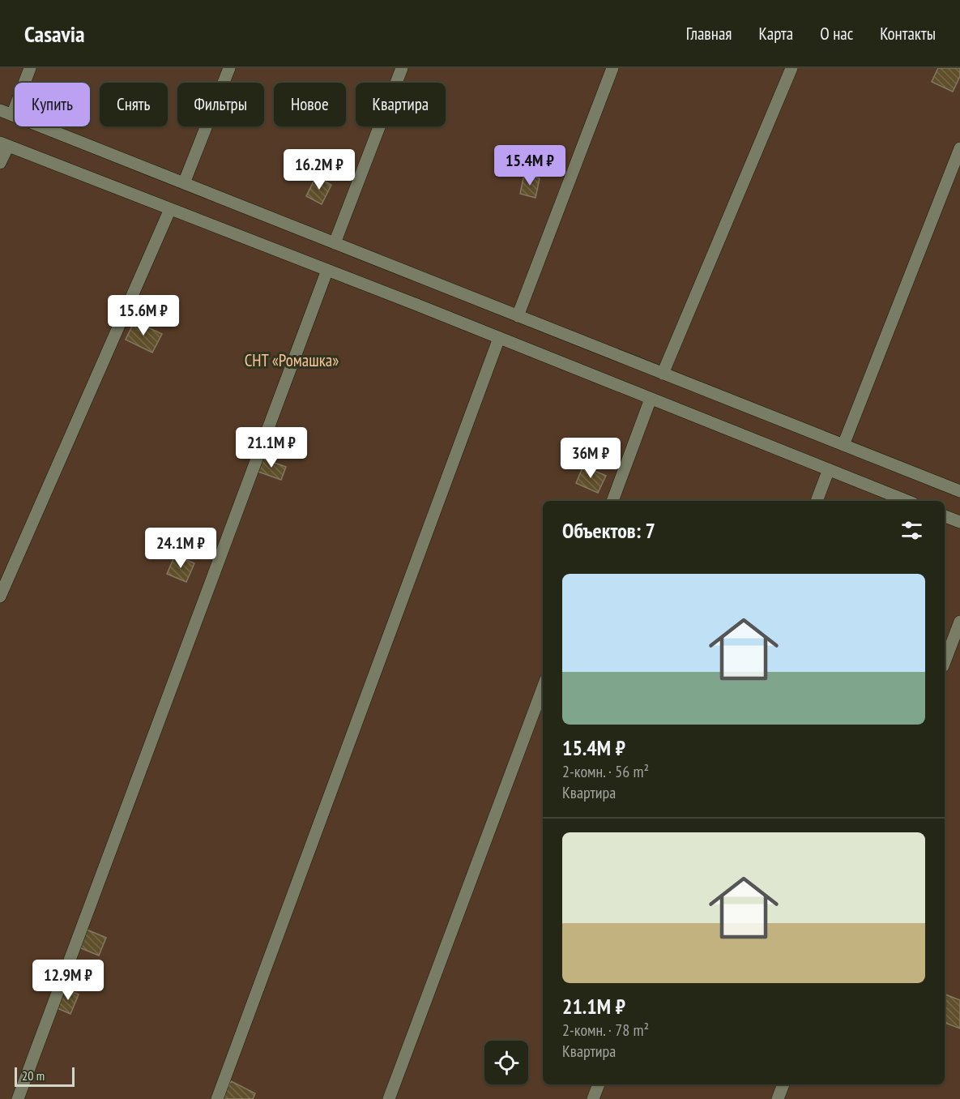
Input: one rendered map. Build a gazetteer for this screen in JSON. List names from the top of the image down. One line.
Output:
{"parks":["СНТ «Ромашка»"],"scale_bar":"20 m","page":{"header":"Casavia","nav":["Главная","Карта","О нас","Контакты"],"chip":["Купить","Снять","Фильтры","Новое","Квартира"],"price":["15.4M ₽","16.2M ₽","15.6M ₽","21.1M ₽","36M ₽","24.1M ₽","12.9M ₽"],"heading":"Объектов: 7","list":[{"name":"15.4M ₽","note":"2-комн. · 56 m² · Квартира"},{"name":"21.1M ₽","note":"2-комн. · 78 m² · Квартира"}],"scale":"20 m"}}
